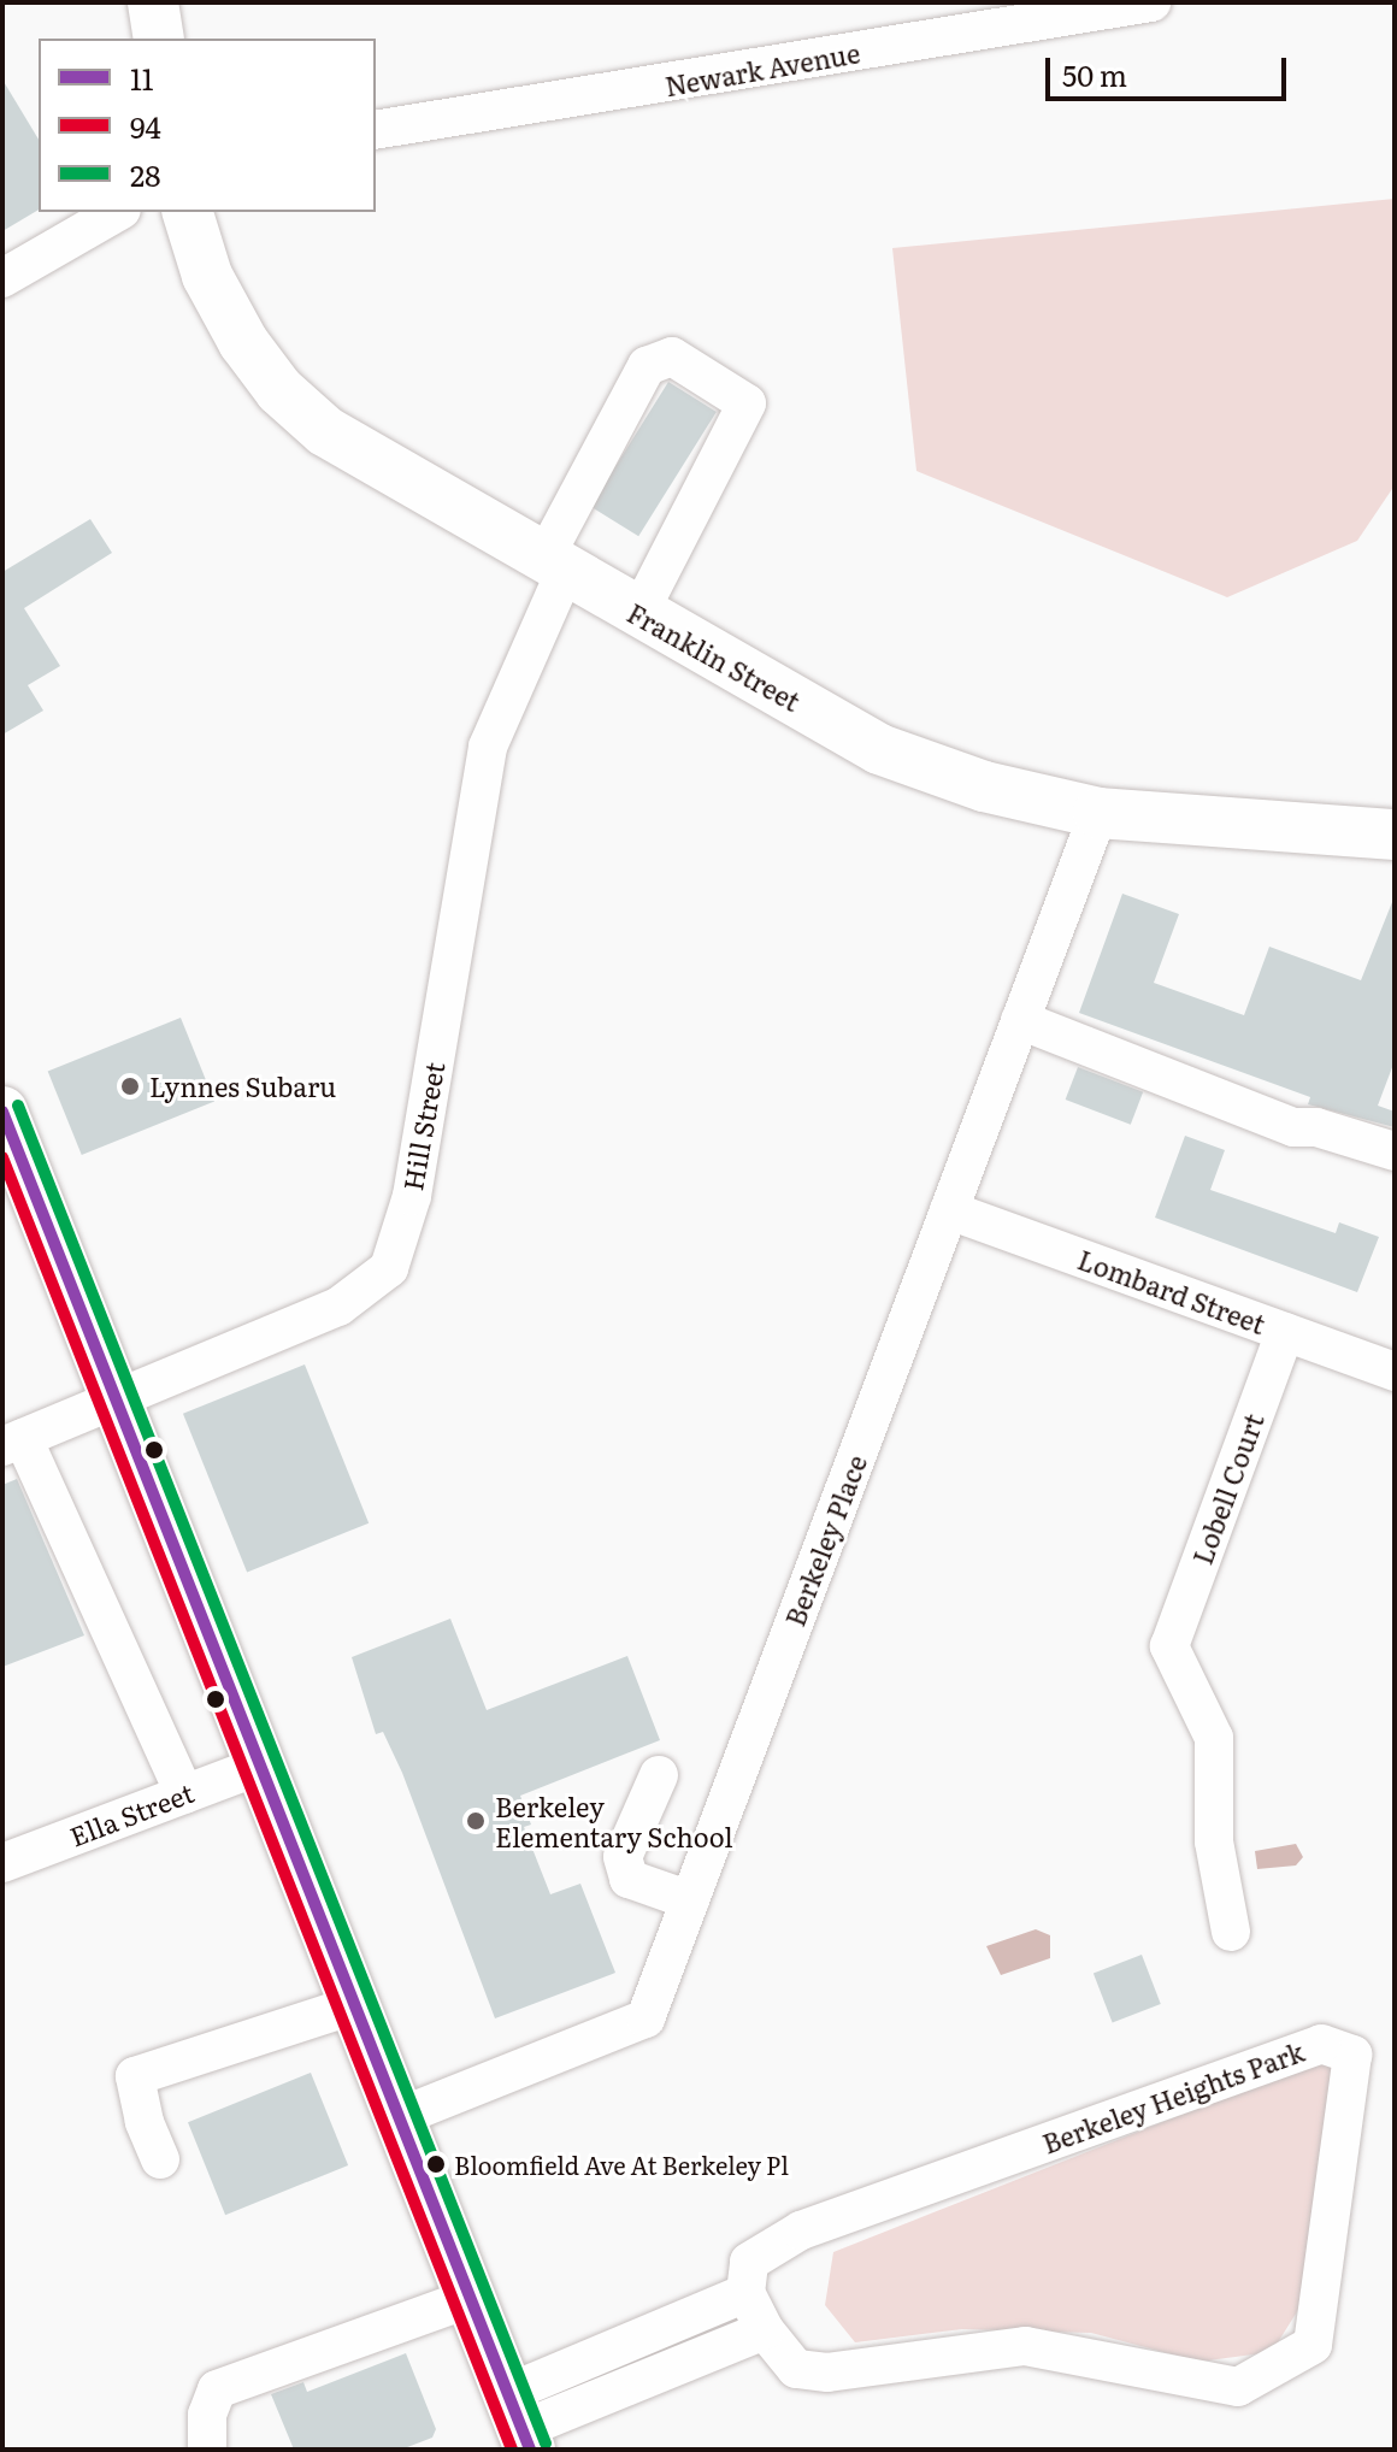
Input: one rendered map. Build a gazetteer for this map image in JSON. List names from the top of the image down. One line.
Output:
{"streets":{"main road":["Franklin Street"],"street":["Newark Avenue","Hill Street","Lombard Street","Lobell Court","Berkeley Place","Ella Street","Berkeley Heights Park"]},"crossings":[["Franklin Street","Hill Street"],["Franklin Street","Berkeley Place"],["Lombard Street","Lobell Court"],["Lombard Street","Berkeley Place"]],"places":["Lynnes Subaru","Berkeley Elementary School","Bloomfield Ave At Berkeley Pl"],"lines":["transit line 28","transit line 11","transit line 94"],"legend":["11","94","28"],"scale_bar":"50 m"}
